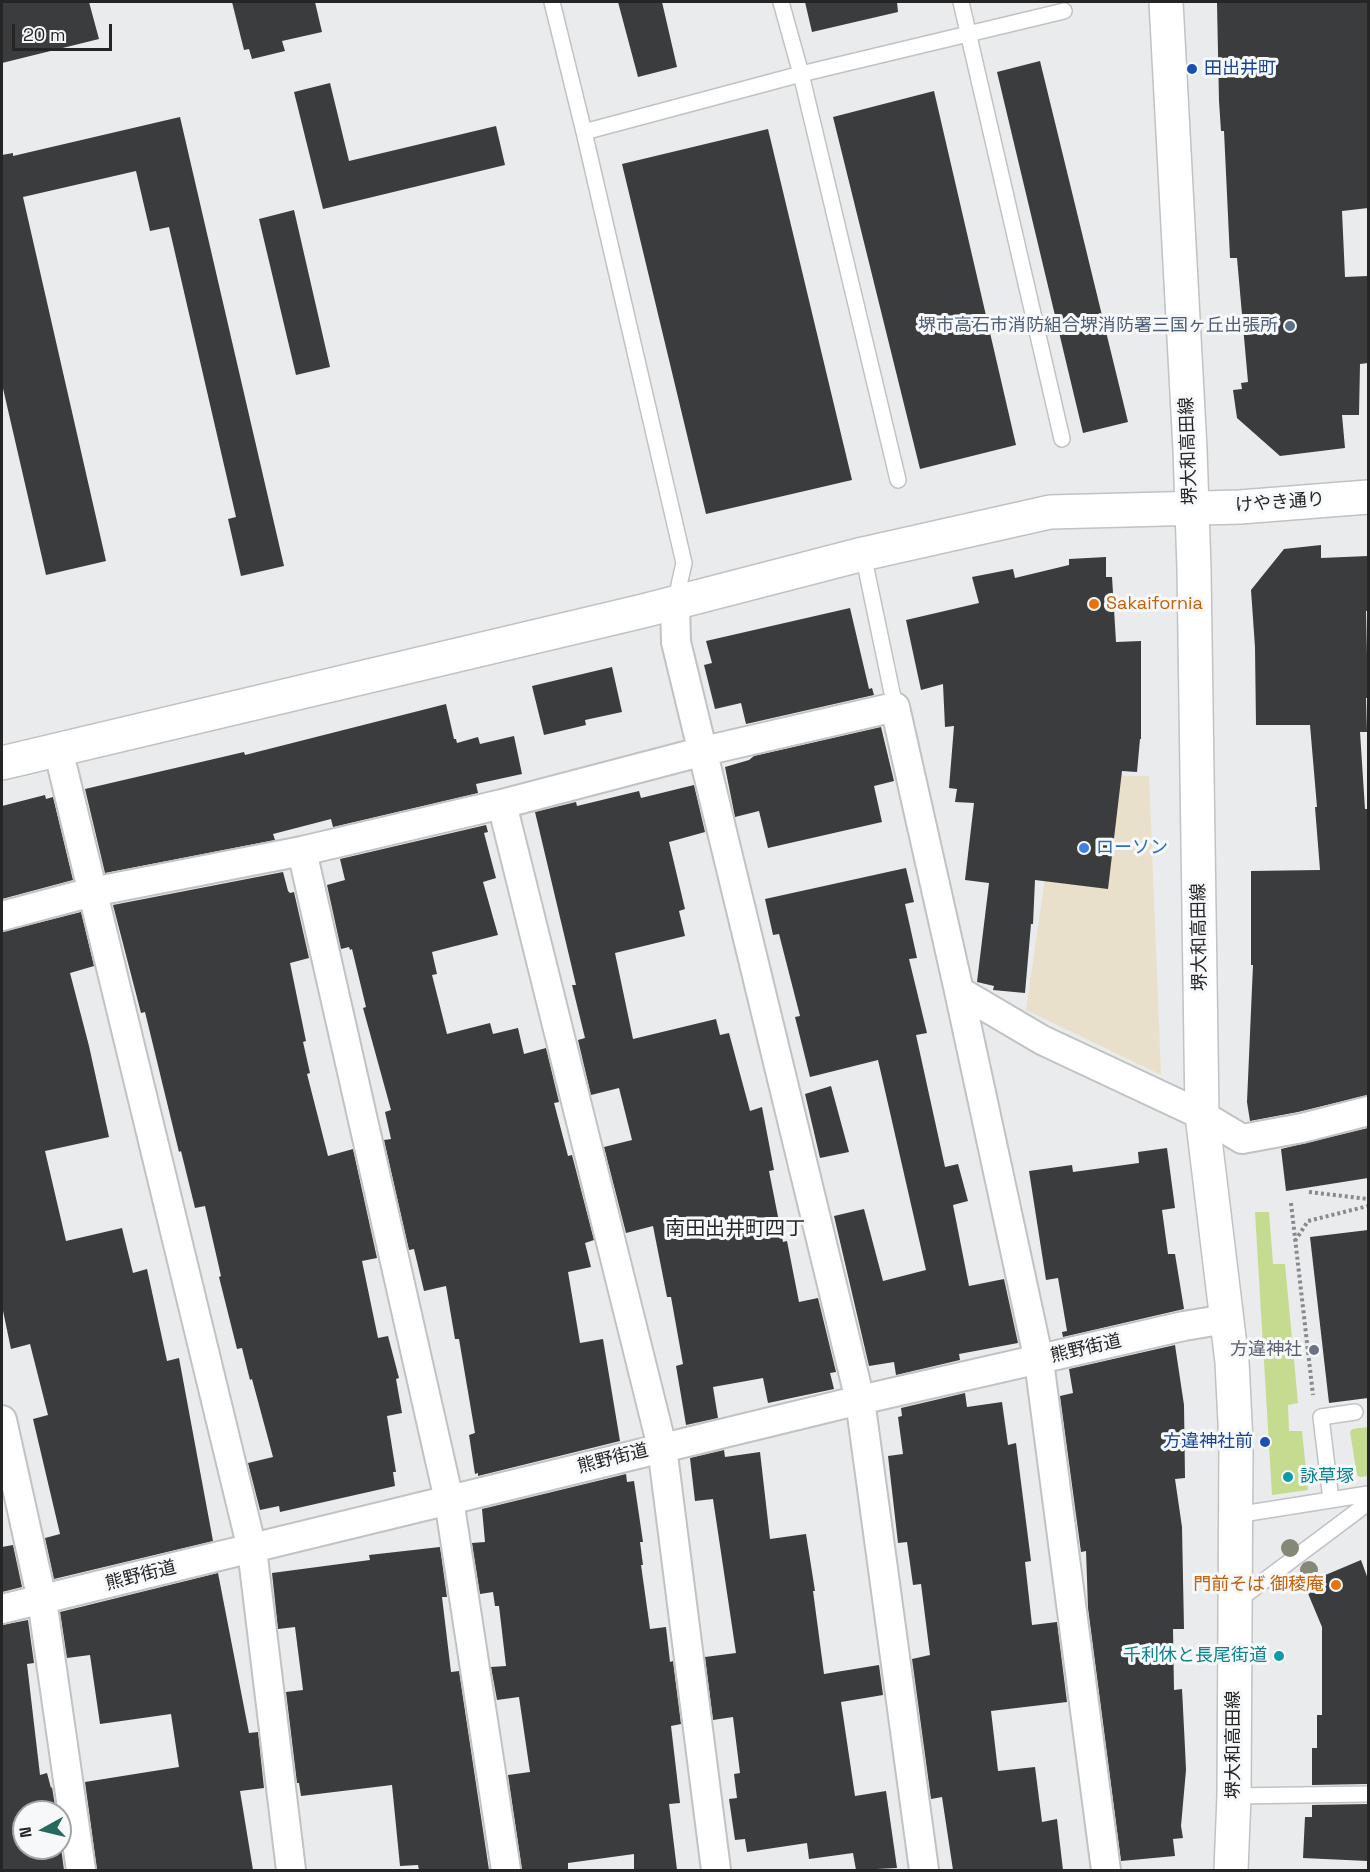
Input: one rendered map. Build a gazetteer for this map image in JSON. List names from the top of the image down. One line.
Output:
{"streets":{"main road":["堺大和高田線","けやき通り"],"street":["熊野街道"]},"crossings":[["堺大和高田線","けやき通り"],["堺大和高田線","熊野街道"]],"districts":["南田出井町四丁"],"places":["田出井町","堺市高石市消防組合堺消防署三国ヶ丘出張所","Sakaifornia","ローソン","方違神社","方違神社前","詠草塚","門前そば 御稜庵","千利休と長尾街道"],"scale_bar":"20 m","north":"left"}
